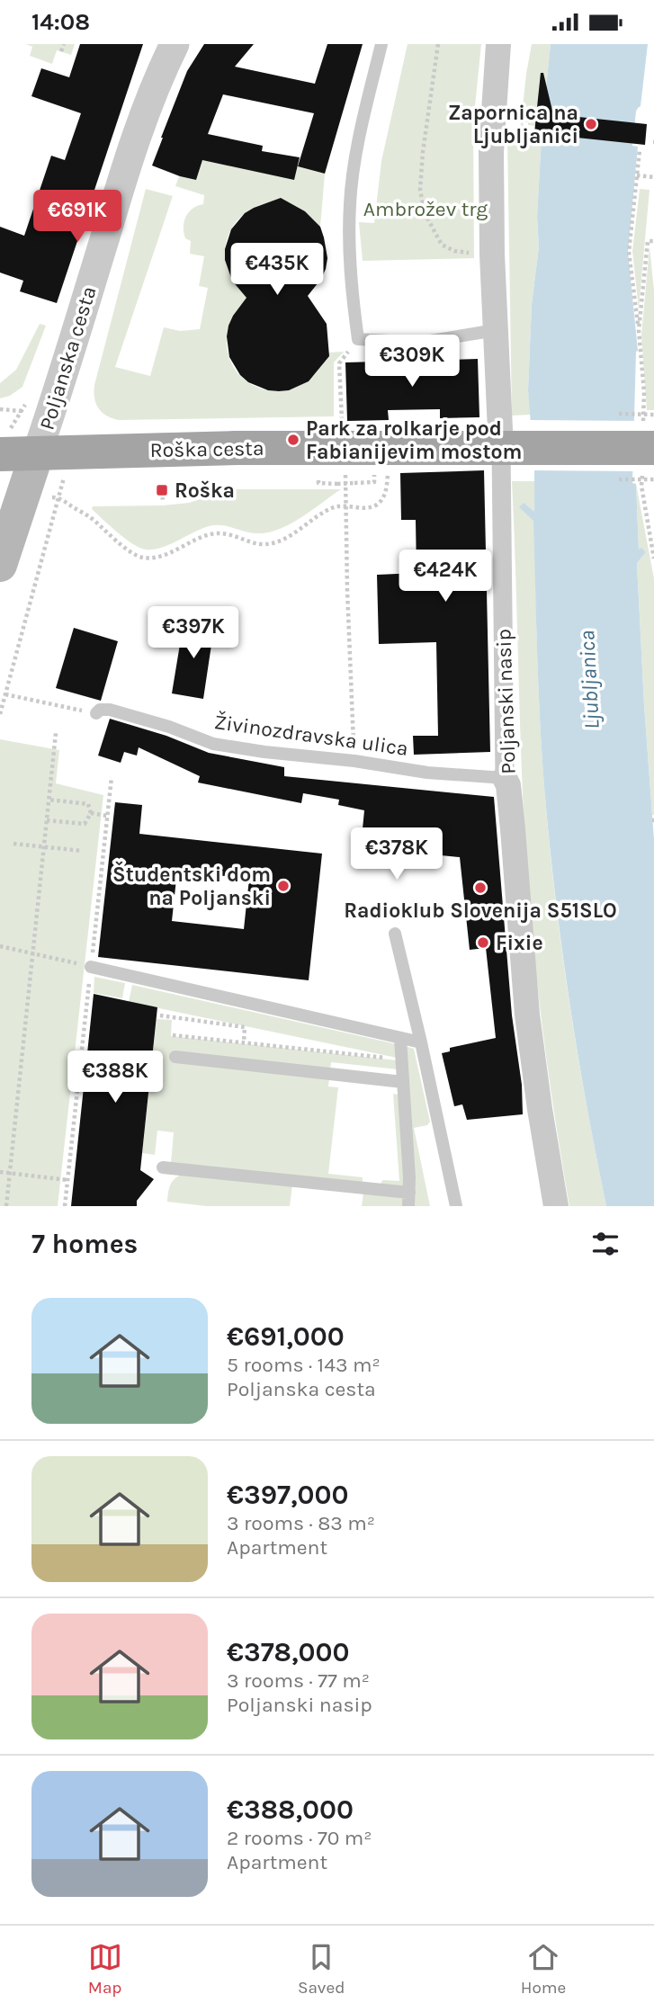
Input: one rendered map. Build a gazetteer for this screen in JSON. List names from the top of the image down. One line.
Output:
{"streets":{"main road":["Poljanska cesta","Roška cesta"],"street":["Poljanski nasip"],"lane":["Živinozdravska ulica"]},"crossings":[["Poljanska cesta","Roška cesta"],["Poljanski nasip","Živinozdravska ulica"]],"water":["Ljubljanica"],"parks":["Ambrožev trg"],"places":{"other":["Zapornica na Ljubljanici","Park za rolkarje pod Fabianijevim mostom","Študentski dom na Poljanski","Radioklub Slovenija S51SLO","Fixie"],"transit":["Roška"]},"page":{"status":"14:08","price":["€691K","€435K","€309K","€424K","€397K","€378K","€388K"],"heading":"7 homes","list":[{"name":"€691,000","note":"5 rooms · 143 m² · Poljanska cesta"},{"name":"€397,000","note":"3 rooms · 83 m² · Apartment"},{"name":"€378,000","note":"3 rooms · 77 m² · Poljanski nasip"},{"name":"€388,000","note":"2 rooms · 70 m² · Apartment"}],"tabs":["Map","Saved","Home"]}}
